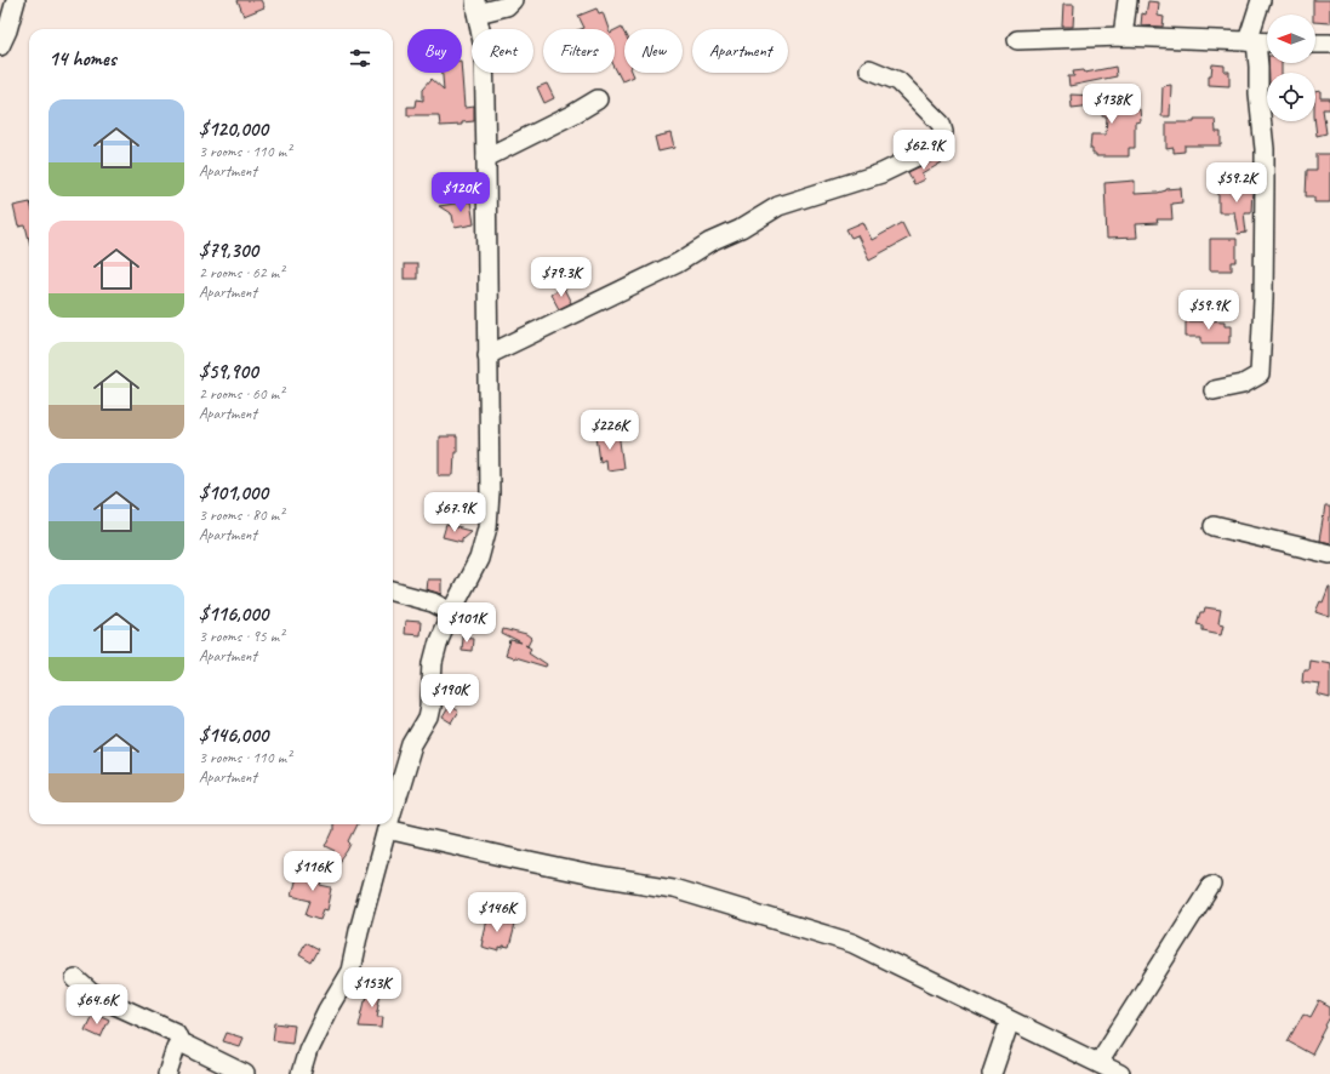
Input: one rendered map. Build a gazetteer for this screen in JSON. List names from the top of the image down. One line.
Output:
{"north":"left","page":{"chip":["Buy","Rent","Filters","New","Apartment"],"heading":"14 homes","price":["$138K","$62.9K","$59.2K","$120K","$79.3K","$59.9K","$226K","$67.9K","$101K","$190K","$116K","$146K","$153K","$64.6K"],"list":[{"name":"$120,000","note":"3 rooms · 110 m² · Apartment"},{"name":"$79,300","note":"2 rooms · 62 m² · Apartment"},{"name":"$59,900","note":"2 rooms · 60 m² · Apartment"},{"name":"$101,000","note":"3 rooms · 80 m² · Apartment"},{"name":"$116,000","note":"3 rooms · 95 m² · Apartment"},{"name":"$146,000","note":"3 rooms · 110 m² · Apartment"}]}}
